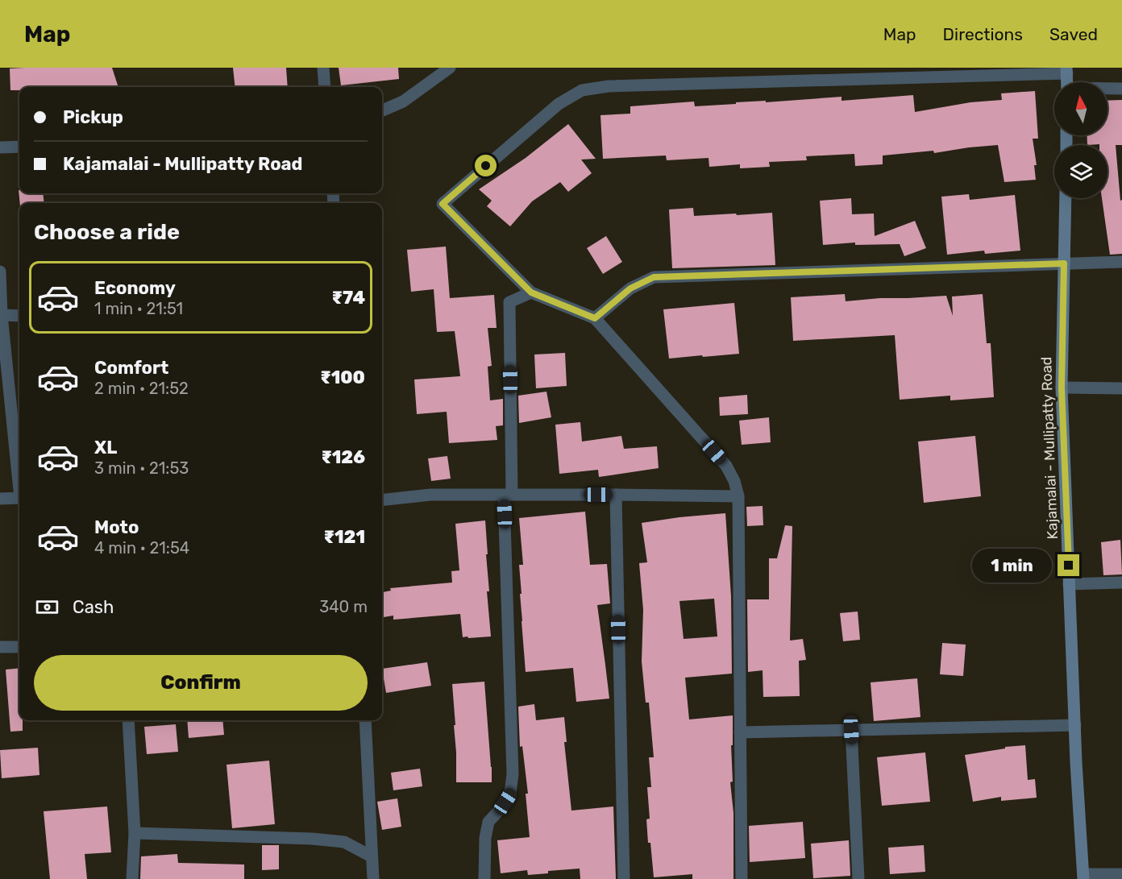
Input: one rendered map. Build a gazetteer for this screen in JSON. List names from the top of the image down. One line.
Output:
{"streets":{"main road":["Kajamalai - Mullipatty Road"]},"north":"top","page":{"header":"Map","nav":["Map","Directions","Saved"],"banner":["Pickup","Kajamalai - Mullipatty Road"],"heading":"Choose a ride","list":[{"name":"Economy","note":"1 min · 21:51","value":"₹74"},{"name":"Comfort","note":"2 min · 21:52","value":"₹100"},{"name":"XL","note":"3 min · 21:53","value":"₹126"},{"name":"Moto","note":"4 min · 21:54","value":"₹121"}],"bubble":"1 min","pay":["Cash","340 m"],"buttons":"Confirm"}}
